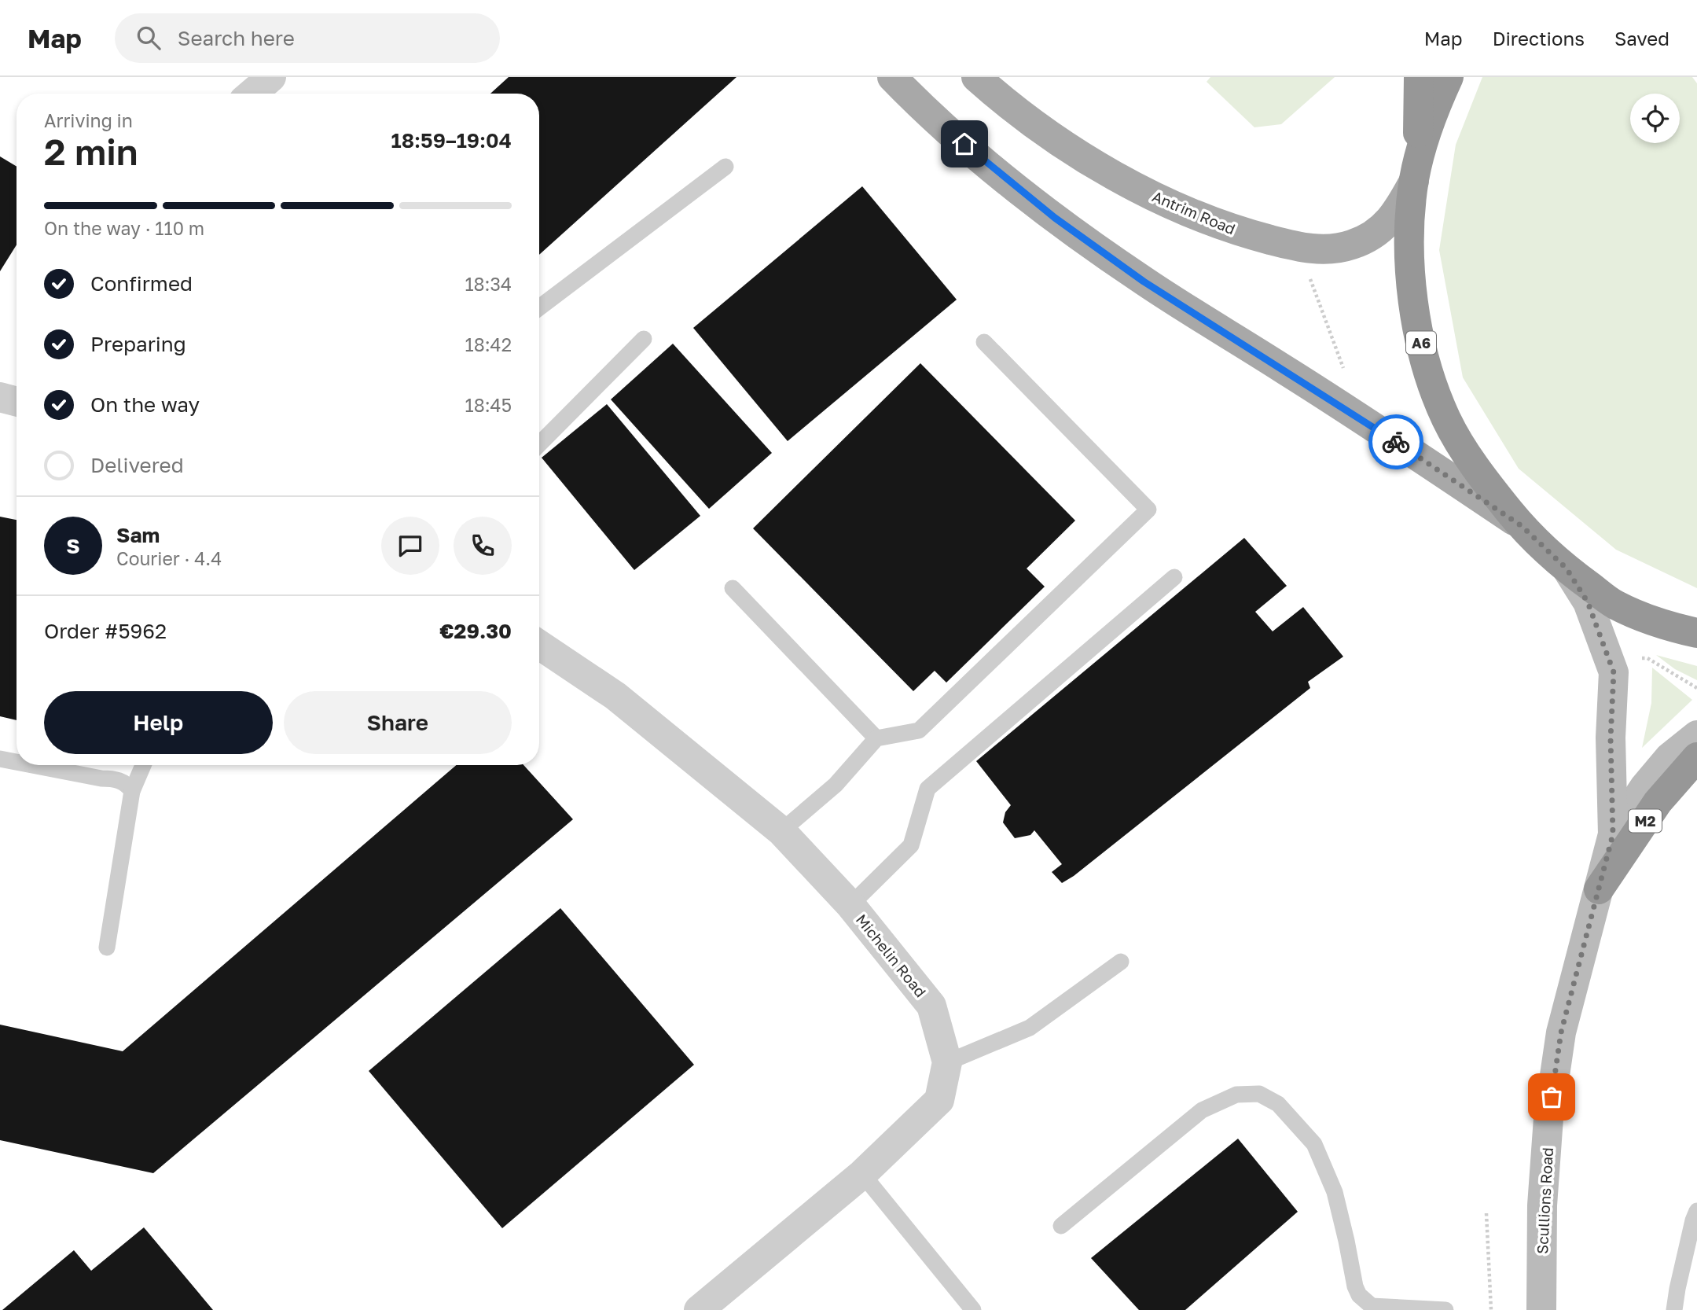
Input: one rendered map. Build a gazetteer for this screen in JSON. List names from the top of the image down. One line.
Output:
{"streets":{"highway":["A6","M2"],"main road":["Antrim Road","Scullions Road"],"street":["Michelin Road"]},"crossings":[["Antrim Road","A6"],["A6","Scullions Road"],["M2","Scullions Road"]],"page":{"header":"Map","search":"Search here","nav":["Map","Directions","Saved"],"heading":["2 min","Arriving in","18:59–19:04"],"panel":["Sam","Courier · 4.4","Order #5962","€29.30"],"bar":"On the way · 110 m","list":[["Confirmed","18:34"],["Preparing","18:42"],["On the way","18:45"],"Delivered"],"round":"S","buttons":["Help","Share"]}}
